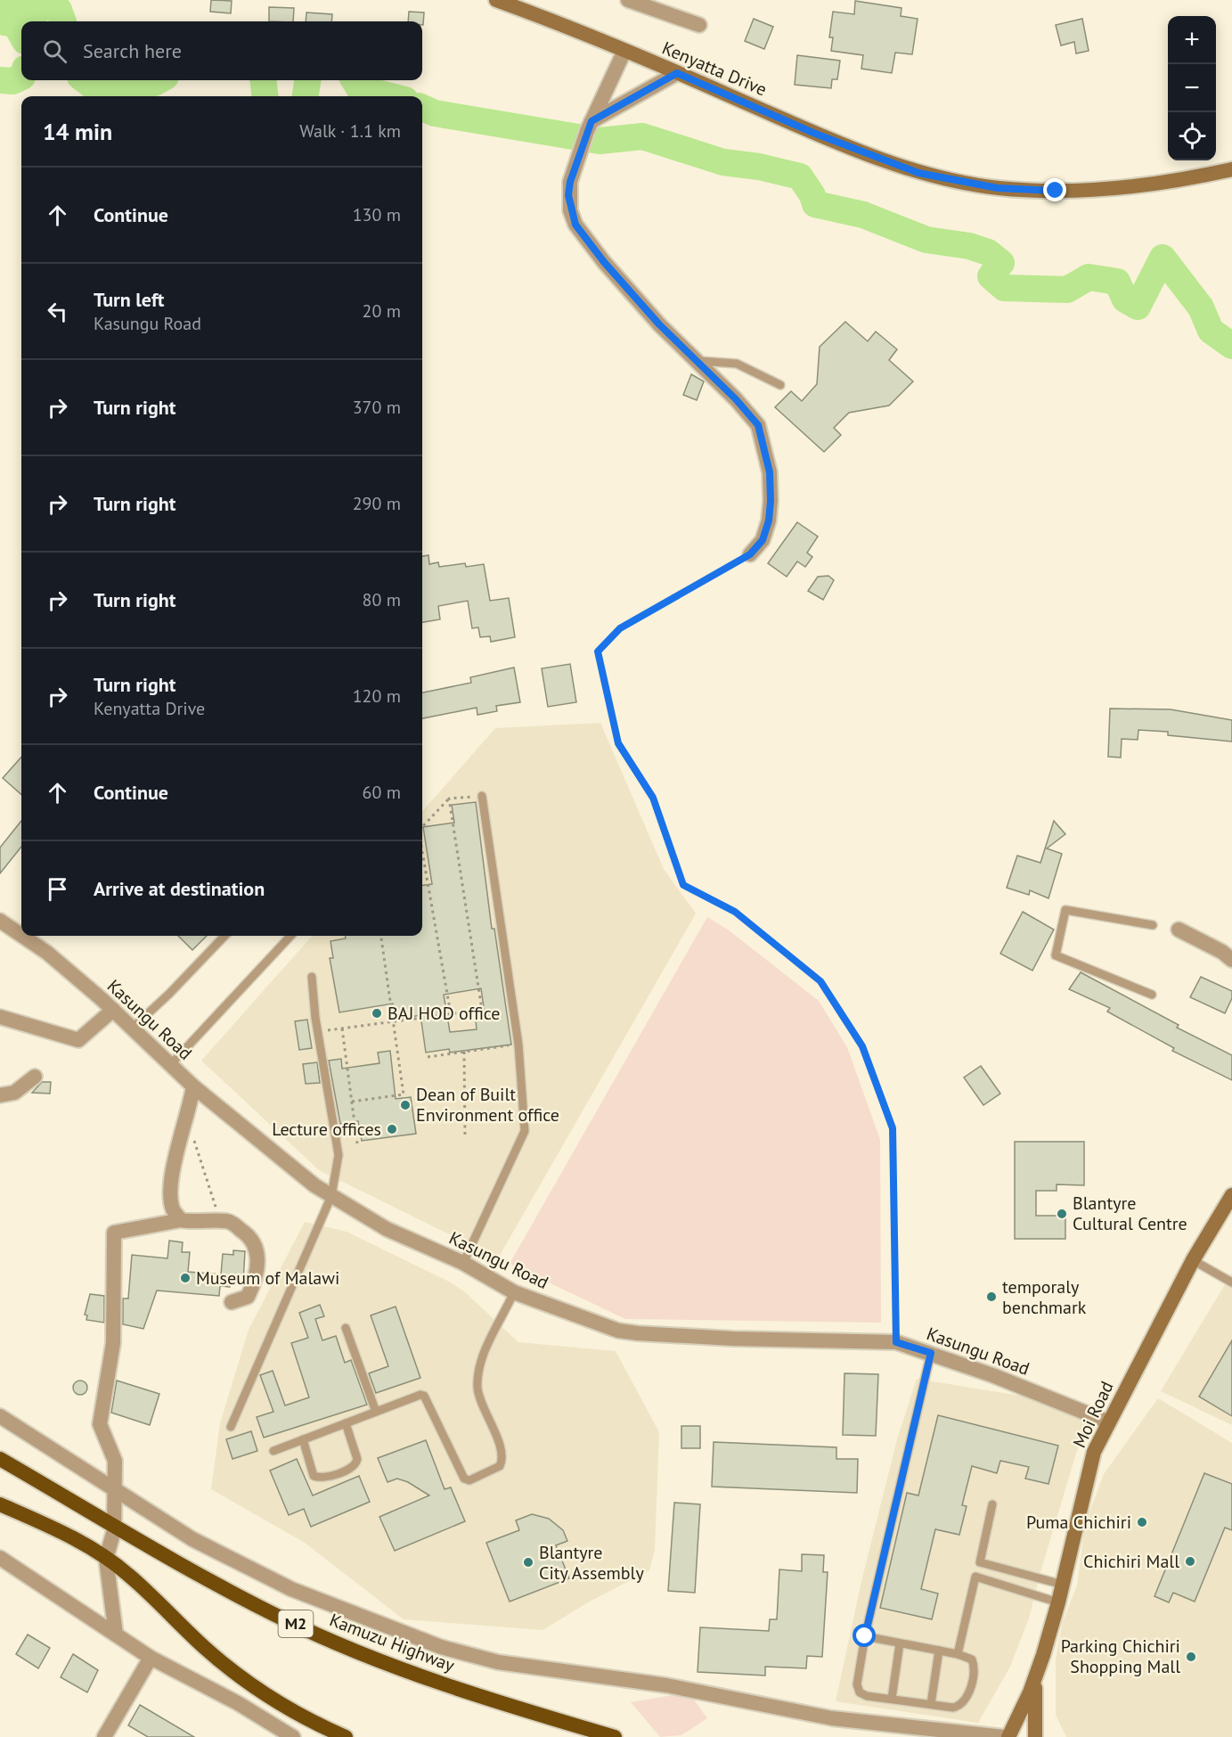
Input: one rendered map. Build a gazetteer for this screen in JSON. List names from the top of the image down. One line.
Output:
{"streets":{"highway":["M2","Kamuzu Highway"],"main road":["Kenyatta Drive","Moi Road"],"street":["Kasungu Road"]},"crossings":[["Kasungu Road","Moi Road"]],"places":["BAJ HOD office","Dean of Built Environment office","Lecture offices","Blantyre Cultural Centre","Museum of Malawi","temporaly benchmark","Puma Chichiri","Chichiri Mall","Blantyre City Assembly","Parking Chichiri Shopping Mall"],"page":{"map_buttons":["+","−"],"search":"Search here","heading":["14 min","Walk · 1.1 km"],"list":[["Continue","130 m"],["Turn left","Kasungu Road","20 m"],["Turn right","370 m"],["Turn right","290 m"],["Turn right","80 m"],["Turn right","Kenyatta Drive","120 m"],["Continue","60 m"],"Arrive at destination"]}}
